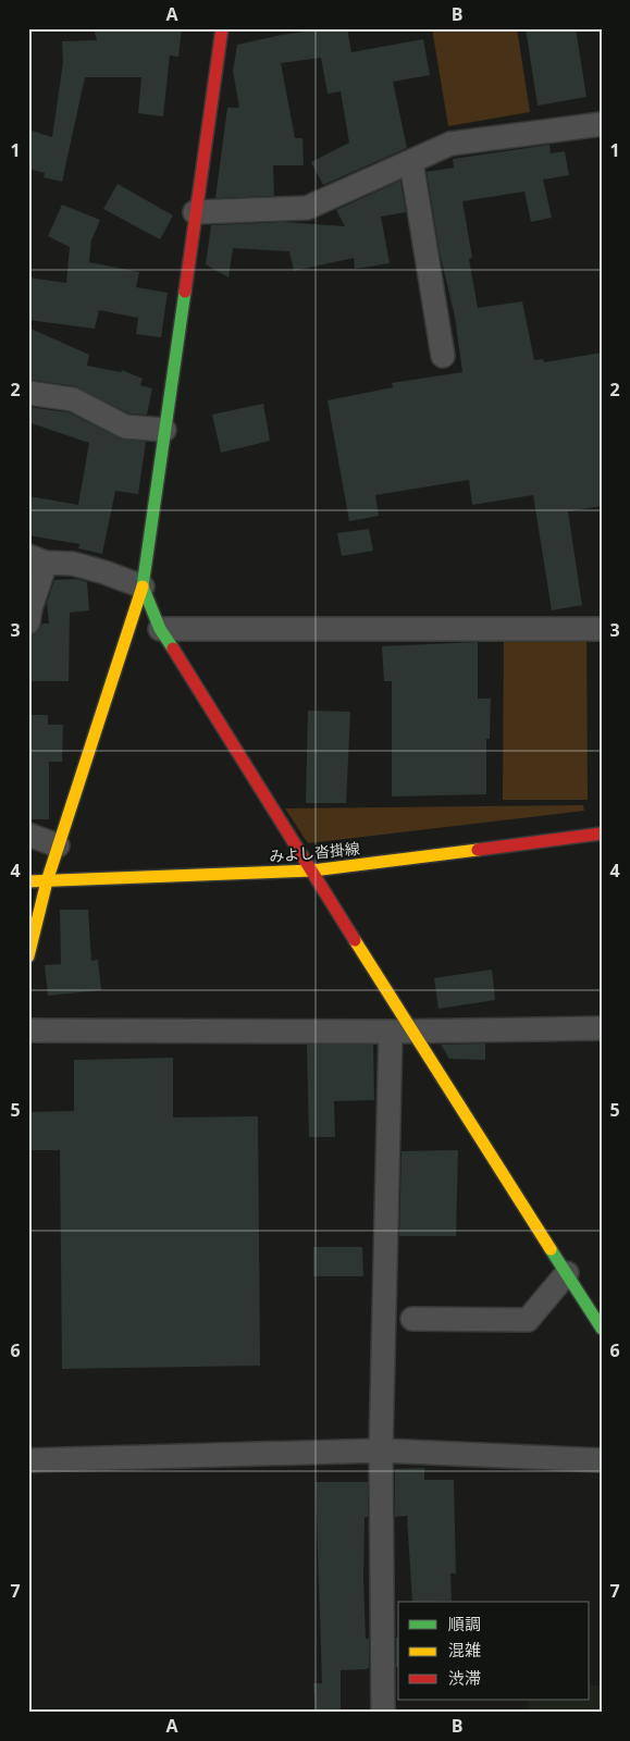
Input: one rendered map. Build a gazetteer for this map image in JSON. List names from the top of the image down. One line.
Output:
{"streets":{"street":["みよし沓掛線"]},"legend":["順調","混雑","渋滞"],"grid":{"columns":["A","B"],"rows":["1","2","3","4","5","6","7"]}}
